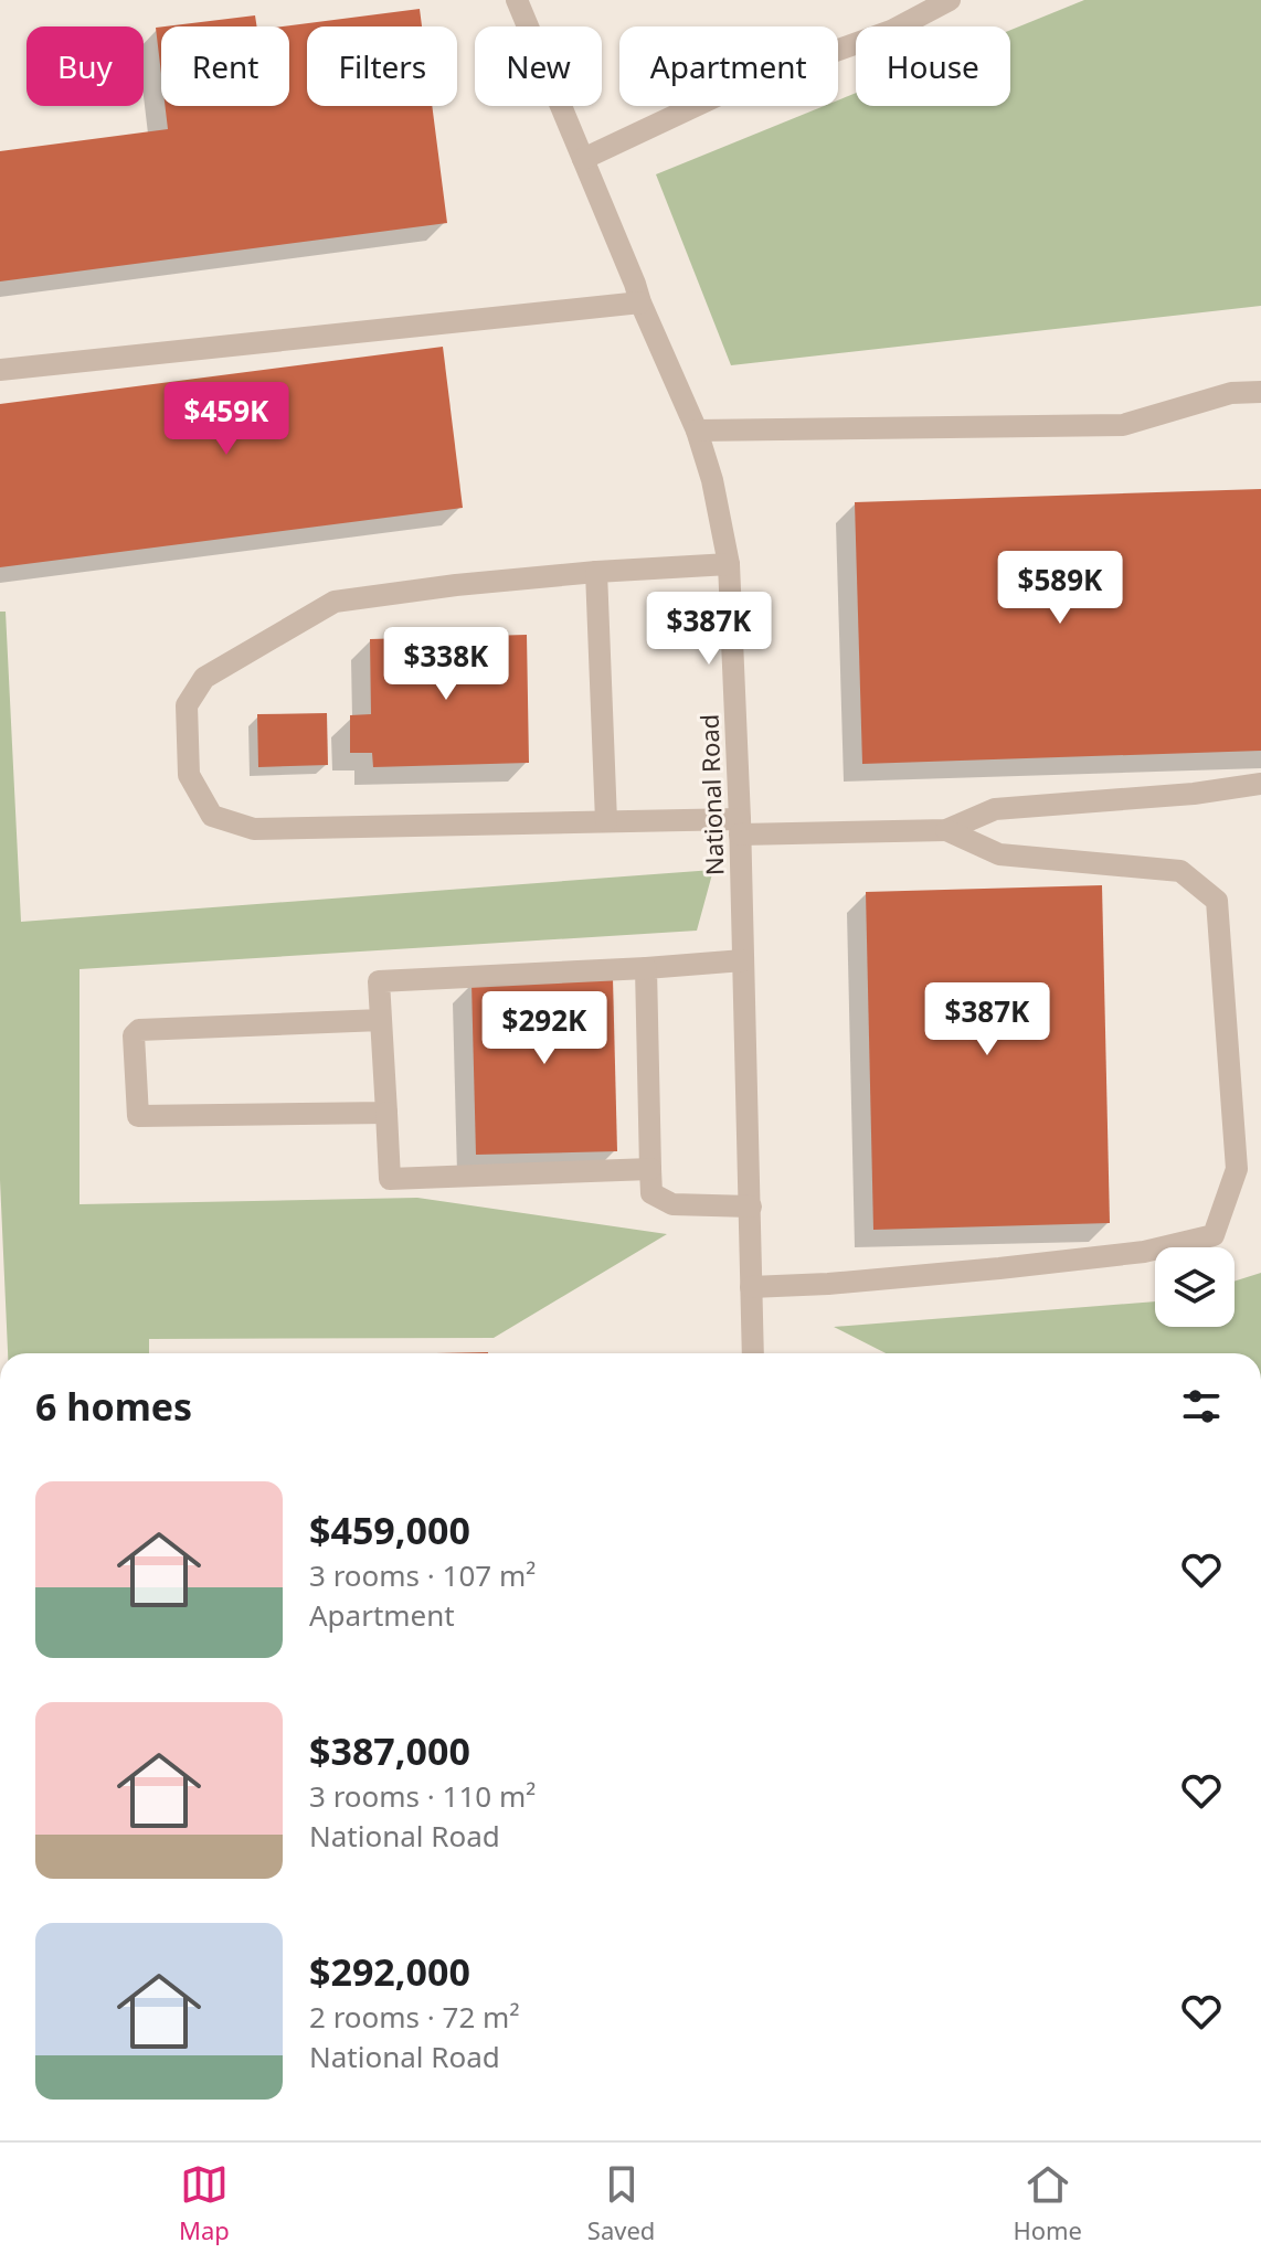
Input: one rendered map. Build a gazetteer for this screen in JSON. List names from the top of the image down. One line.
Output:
{"streets":{"street":["National Road"]},"page":{"chip":["Buy","Rent","Filters","New","Apartment","House"],"price":["$459K","$589K","$387K","$338K","$387K","$292K"],"heading":"6 homes","list":[{"name":"$459,000","note":"3 rooms · 107 m² · Apartment"},{"name":"$387,000","note":"3 rooms · 110 m² · National Road"},{"name":"$292,000","note":"2 rooms · 72 m² · National Road"}],"tabs":["Map","Saved","Home"]}}
